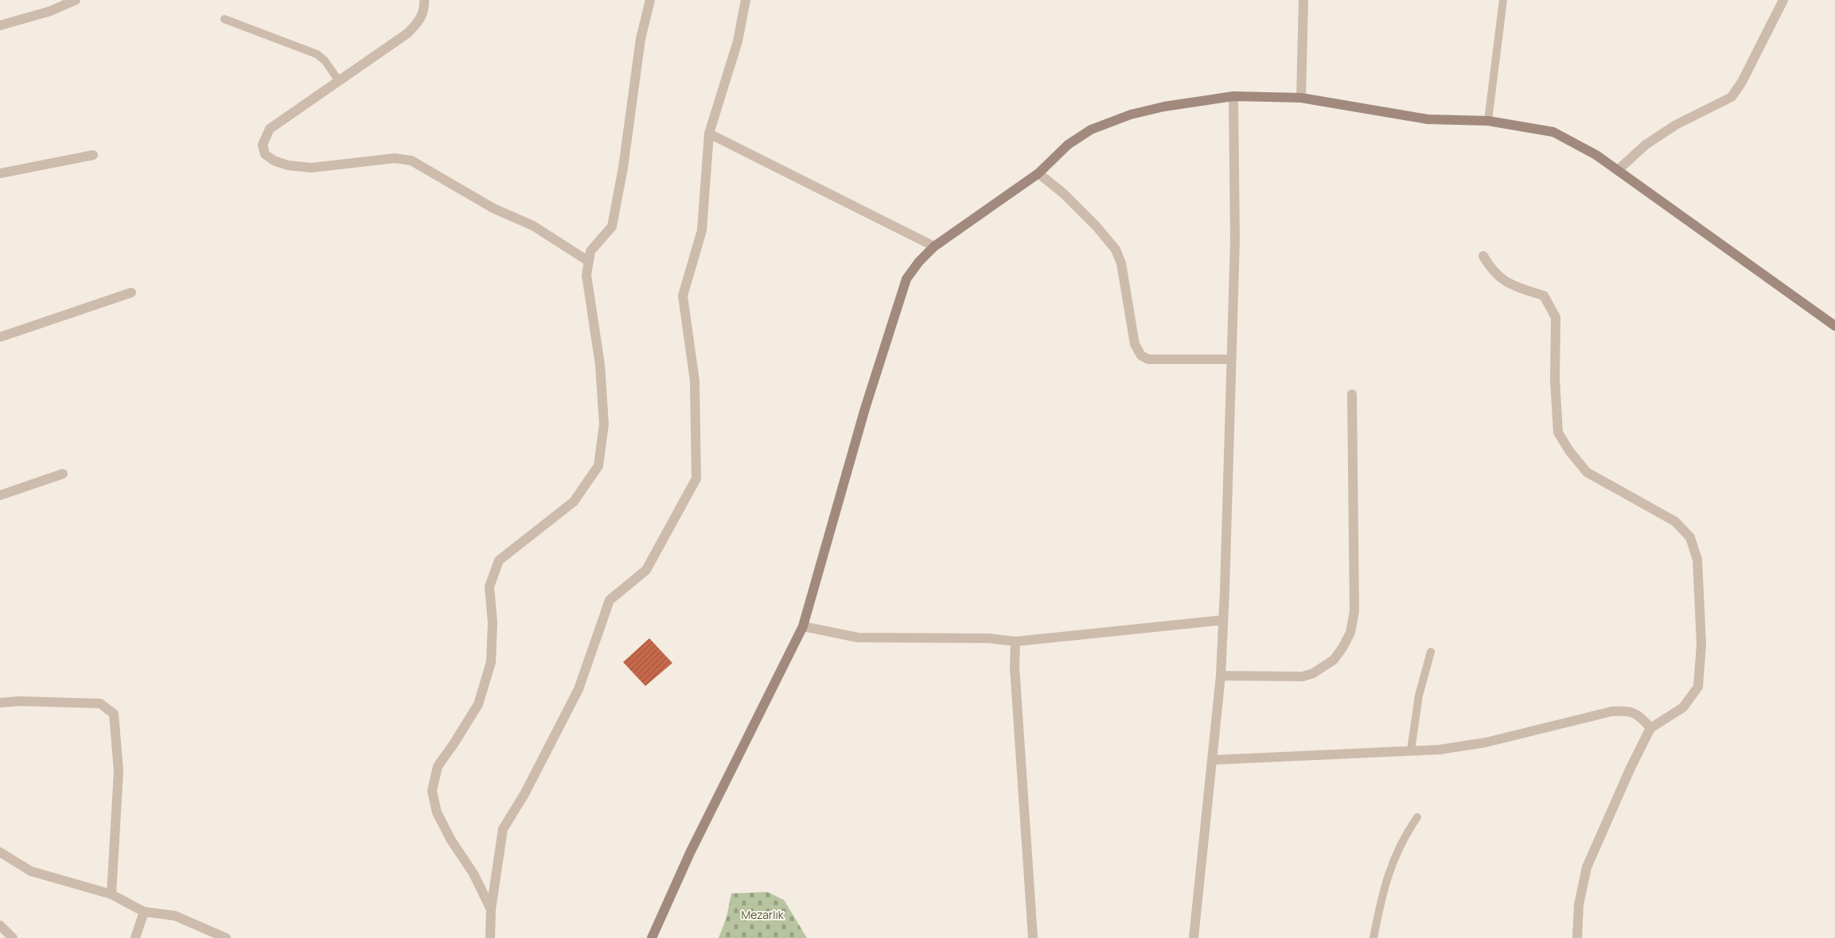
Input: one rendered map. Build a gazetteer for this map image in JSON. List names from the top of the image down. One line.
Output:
{"parks":["Mezarlık"]}
